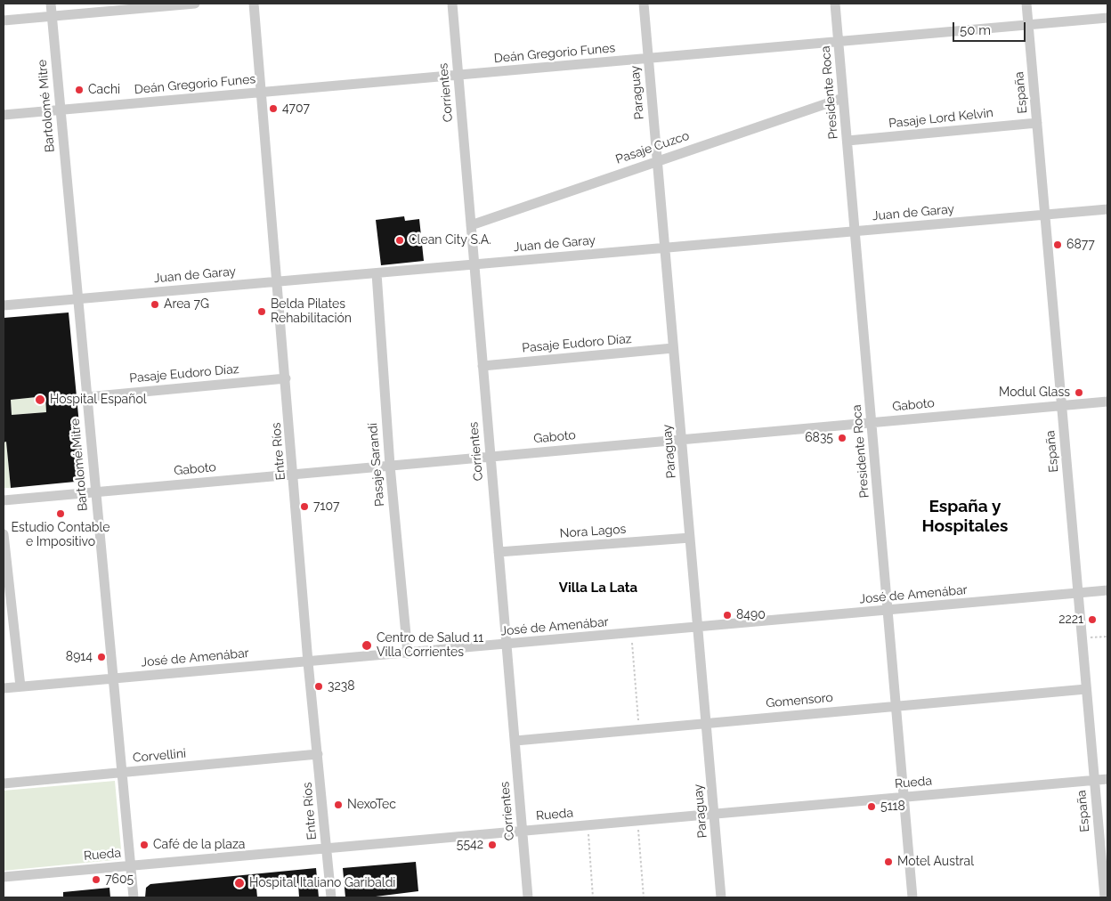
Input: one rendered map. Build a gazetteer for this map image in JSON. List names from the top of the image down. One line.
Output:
{"streets":{"street":["Deán Gregorio Funes","Corrientes","Paraguay","Presidente Roca","España","Bartolomé Mitre","Pasaje Lord Kelvin","Pasaje Cuzco","Juan de Garay","Pasaje Eudoro Díaz","Gaboto","Entre Ríos","Pasaje Sarandí","Nora Lagos","José de Amenábar","Gomensoro","Corvellini","Rueda"]},"crossings":[["Deán Gregorio Funes","Corrientes"],["Deán Gregorio Funes","Paraguay"],["Deán Gregorio Funes","Presidente Roca"],["Deán Gregorio Funes","España"],["Deán Gregorio Funes","Bartolomé Mitre"],["Deán Gregorio Funes","Entre Ríos"],["Corrientes","Pasaje Cuzco"],["Corrientes","Juan de Garay"],["Corrientes","Pasaje Eudoro Díaz"],["Corrientes","Gaboto"],["Corrientes","Nora Lagos"],["Corrientes","José de Amenábar"],["Corrientes","Gomensoro"],["Corrientes","Rueda"],["Paraguay","Pasaje Cuzco"],["Paraguay","Juan de Garay"],["Paraguay","Pasaje Eudoro Díaz"],["Paraguay","Gaboto"],["Paraguay","Nora Lagos"],["Paraguay","José de Amenábar"],["Paraguay","Gomensoro"],["Paraguay","Rueda"],["Presidente Roca","Pasaje Lord Kelvin"],["Presidente Roca","Pasaje Cuzco"],["Presidente Roca","Juan de Garay"],["Presidente Roca","Gaboto"],["Presidente Roca","José de Amenábar"],["Presidente Roca","Gomensoro"],["Presidente Roca","Rueda"],["España","Pasaje Lord Kelvin"],["España","Juan de Garay"],["España","Gaboto"],["España","José de Amenábar"],["España","Gomensoro"],["España","Rueda"],["Bartolomé Mitre","Juan de Garay"],["Bartolomé Mitre","Pasaje Eudoro Díaz"],["Bartolomé Mitre","Gaboto"],["Bartolomé Mitre","José de Amenábar"],["Bartolomé Mitre","Corvellini"],["Bartolomé Mitre","Rueda"],["Juan de Garay","Entre Ríos"],["Juan de Garay","Pasaje Sarandí"],["Pasaje Eudoro Díaz","Entre Ríos"],["Gaboto","Entre Ríos"],["Gaboto","Pasaje Sarandí"],["Entre Ríos","José de Amenábar"],["Entre Ríos","Corvellini"],["Entre Ríos","Rueda"],["Pasaje Sarandí","José de Amenábar"]],"districts":["España y Hospitales","Villa La Lata"],"places":["Cachi","4707","Clean City S.A.","6877","Area 7G","Belda Pilates Rehabilitación","Modul Glass","Hospital Español","6835","7107","Estudio Contable e Impositivo","8490","2221","Centro de Salud 11 Villa Corrientes","8914","3238","NexoTec","5118","Café de la plaza","5542","Motel Austral","7605","Hospital Italiano Garibaldi"],"scale_bar":"50 m"}
